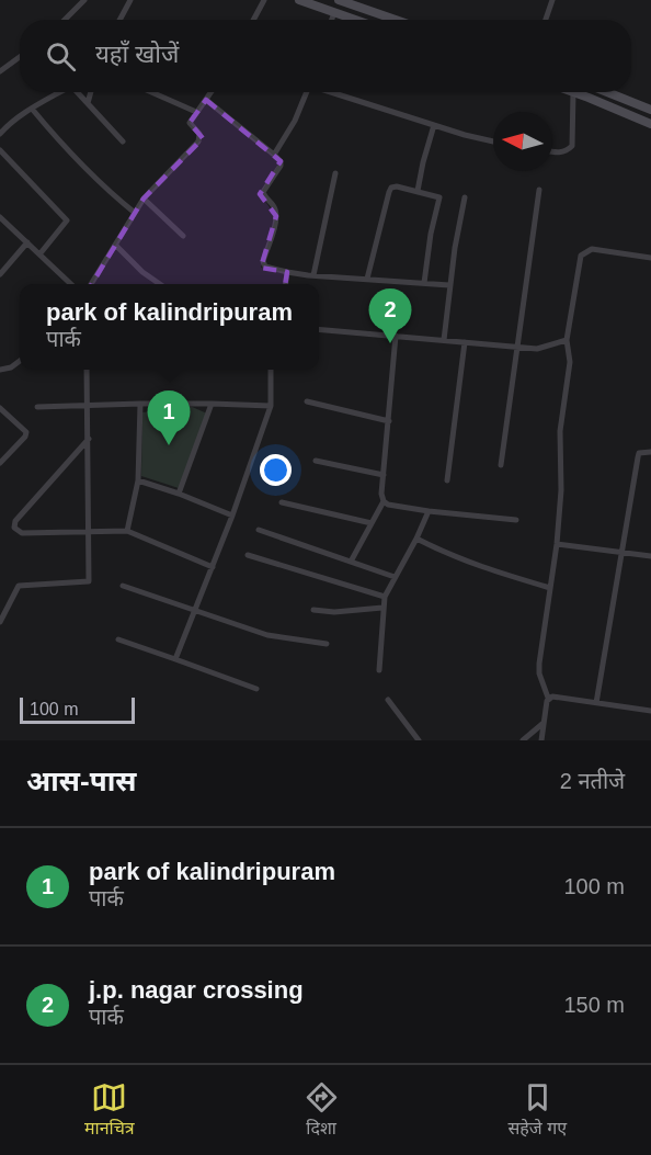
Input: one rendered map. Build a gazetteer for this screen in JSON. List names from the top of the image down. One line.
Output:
{"scale_bar":"100 m","north":"left","page":{"search":"यहाँ खोजें","popup":["park of kalindripuram","पार्क"],"pins":["2","1"],"scale":"100 m","heading":["आस-पास","2 नतीजे"],"list":[{"mark":"1","name":"park of kalindripuram","note":"पार्क","value":"100 m"},{"mark":"2","name":"j.p. nagar crossing","note":"पार्क","value":"150 m"}],"nav":["मानचित्र","दिशा","सहेजे गए"]}}
